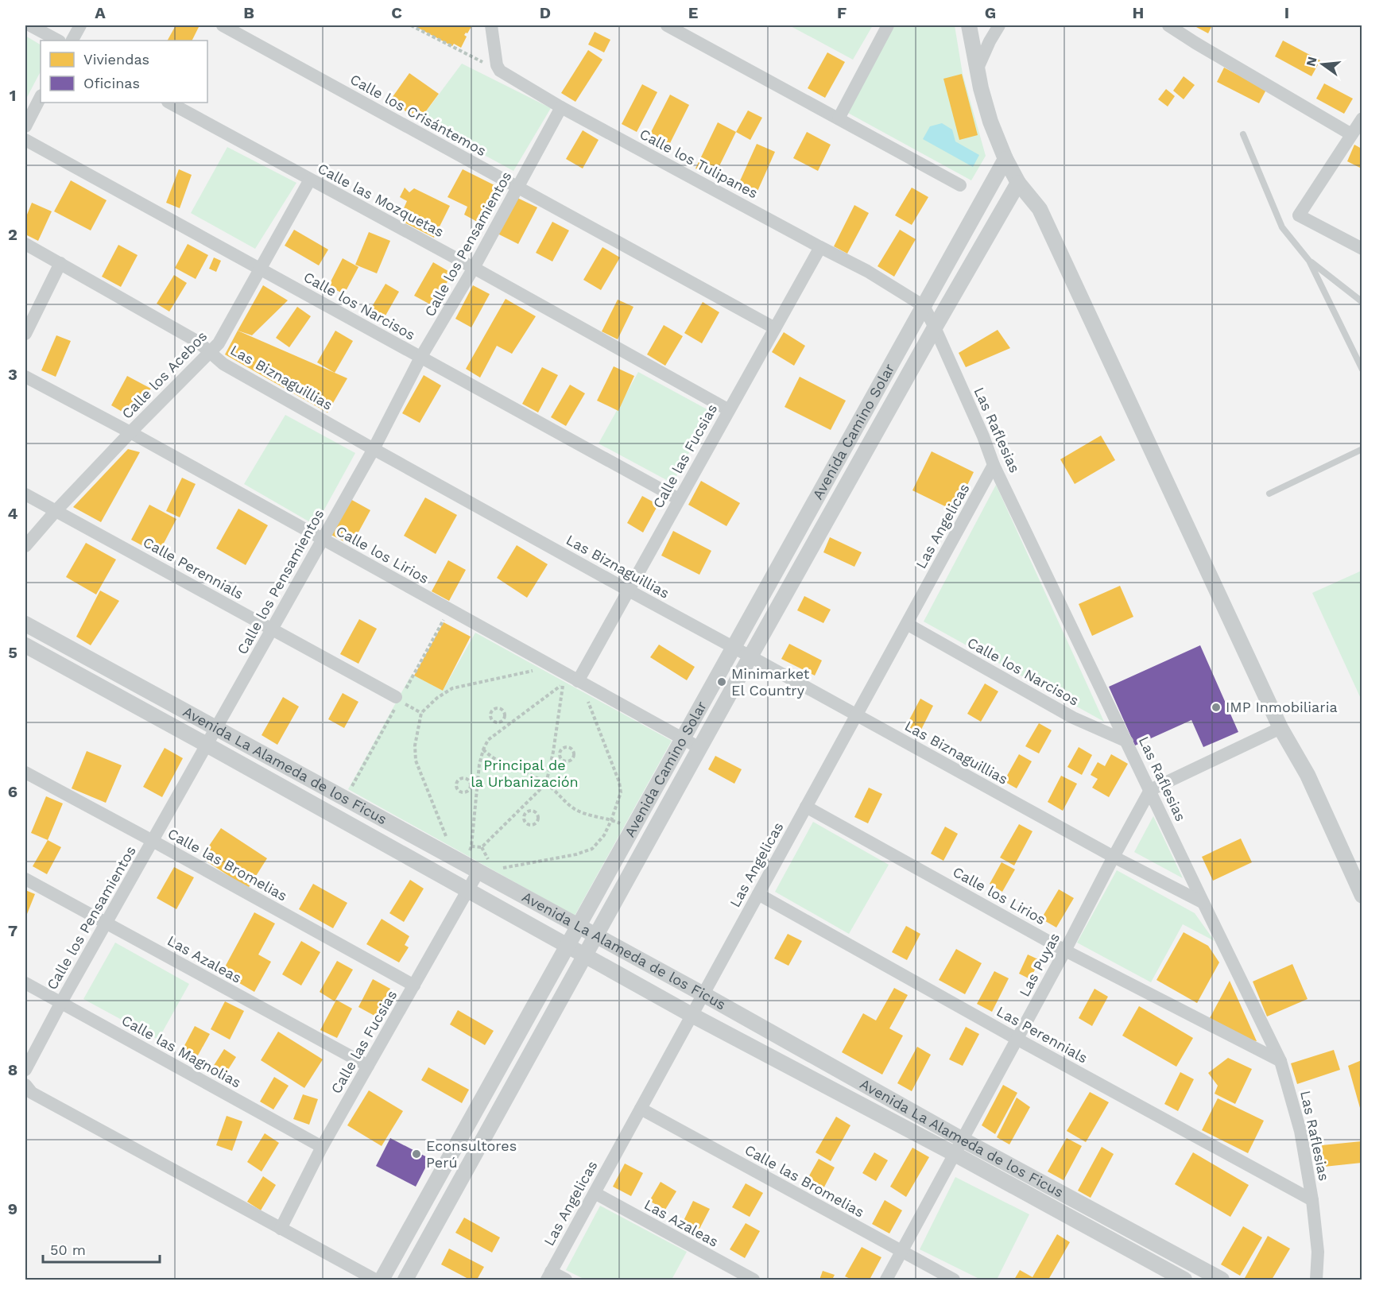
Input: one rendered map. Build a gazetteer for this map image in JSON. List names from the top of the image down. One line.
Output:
{"streets":{"street":["Calle los Crisántemos","Calle los Tulipanes","Calle las Mozquetas","Calle los Pensamientos","Calle los Narcisos","Calle los Acebos","Las Biznaguillias","Las Raflesias","Avenida Camino Solar","Calle las Fucsias","Las Angelicas","Calle los Lirios","Calle Perennials","Avenida La Alameda de los Ficus","Calle las Bromelias","Las Azaleas","Las Puyas","Las Perennials","Calle las Magnolias"]},"crossings":[["Calle los Crisántemos","Calle los Pensamientos"],["Calle los Crisántemos","Calle las Fucsias"],["Calle los Tulipanes","Calle los Pensamientos"],["Calle los Tulipanes","Las Raflesias"],["Calle los Tulipanes","Avenida Camino Solar"],["Calle los Tulipanes","Calle las Fucsias"],["Calle las Mozquetas","Calle los Pensamientos"],["Calle las Mozquetas","Calle los Acebos"],["Calle las Mozquetas","Calle las Fucsias"],["Calle los Pensamientos","Calle los Narcisos"],["Calle los Pensamientos","Las Biznaguillias"],["Calle los Pensamientos","Calle los Lirios"],["Calle los Pensamientos","Calle Perennials"],["Calle los Pensamientos","Avenida La Alameda de los Ficus"],["Calle los Pensamientos","Calle las Bromelias"],["Calle los Pensamientos","Las Azaleas"],["Calle los Pensamientos","Calle las Magnolias"],["Calle los Narcisos","Calle los Acebos"],["Calle los Narcisos","Las Raflesias"],["Calle los Narcisos","Calle las Fucsias"],["Calle los Narcisos","Las Angelicas"],["Calle los Acebos","Las Biznaguillias"],["Calle los Acebos","Calle los Lirios"],["Calle los Acebos","Calle Perennials"],["Las Biznaguillias","Las Raflesias"],["Las Biznaguillias","Avenida Camino Solar"],["Las Biznaguillias","Calle las Fucsias"],["Las Biznaguillias","Las Angelicas"],["Las Biznaguillias","Las Puyas"],["Las Raflesias","Avenida Camino Solar"],["Las Raflesias","Las Angelicas"],["Las Raflesias","Calle los Lirios"],["Las Raflesias","Las Puyas"],["Las Raflesias","Las Perennials"],["Avenida Camino Solar","Calle los Lirios"],["Avenida Camino Solar","Avenida La Alameda de los Ficus"],["Calle las Fucsias","Calle los Lirios"],["Calle las Fucsias","Avenida La Alameda de los Ficus"],["Calle las Fucsias","Calle las Bromelias"],["Calle las Fucsias","Las Azaleas"],["Calle las Fucsias","Calle las Magnolias"],["Las Angelicas","Calle los Lirios"],["Las Angelicas","Avenida La Alameda de los Ficus"],["Las Angelicas","Calle las Bromelias"],["Las Angelicas","Las Azaleas"],["Las Angelicas","Las Perennials"],["Calle los Lirios","Las Puyas"],["Avenida La Alameda de los Ficus","Las Puyas"],["Calle las Bromelias","Las Puyas"],["Las Puyas","Las Perennials"]],"parks":["Principal de la Urbanización"],"places":["Minimarket El Country","IMP Inmobiliaria","Econsultores Perú"],"legend":["Viviendas","Oficinas"],"scale_bar":"50 m","north":"left","grid":{"columns":["A","B","C","D","E","F","G","H","I"],"rows":["1","2","3","4","5","6","7","8","9"]}}
